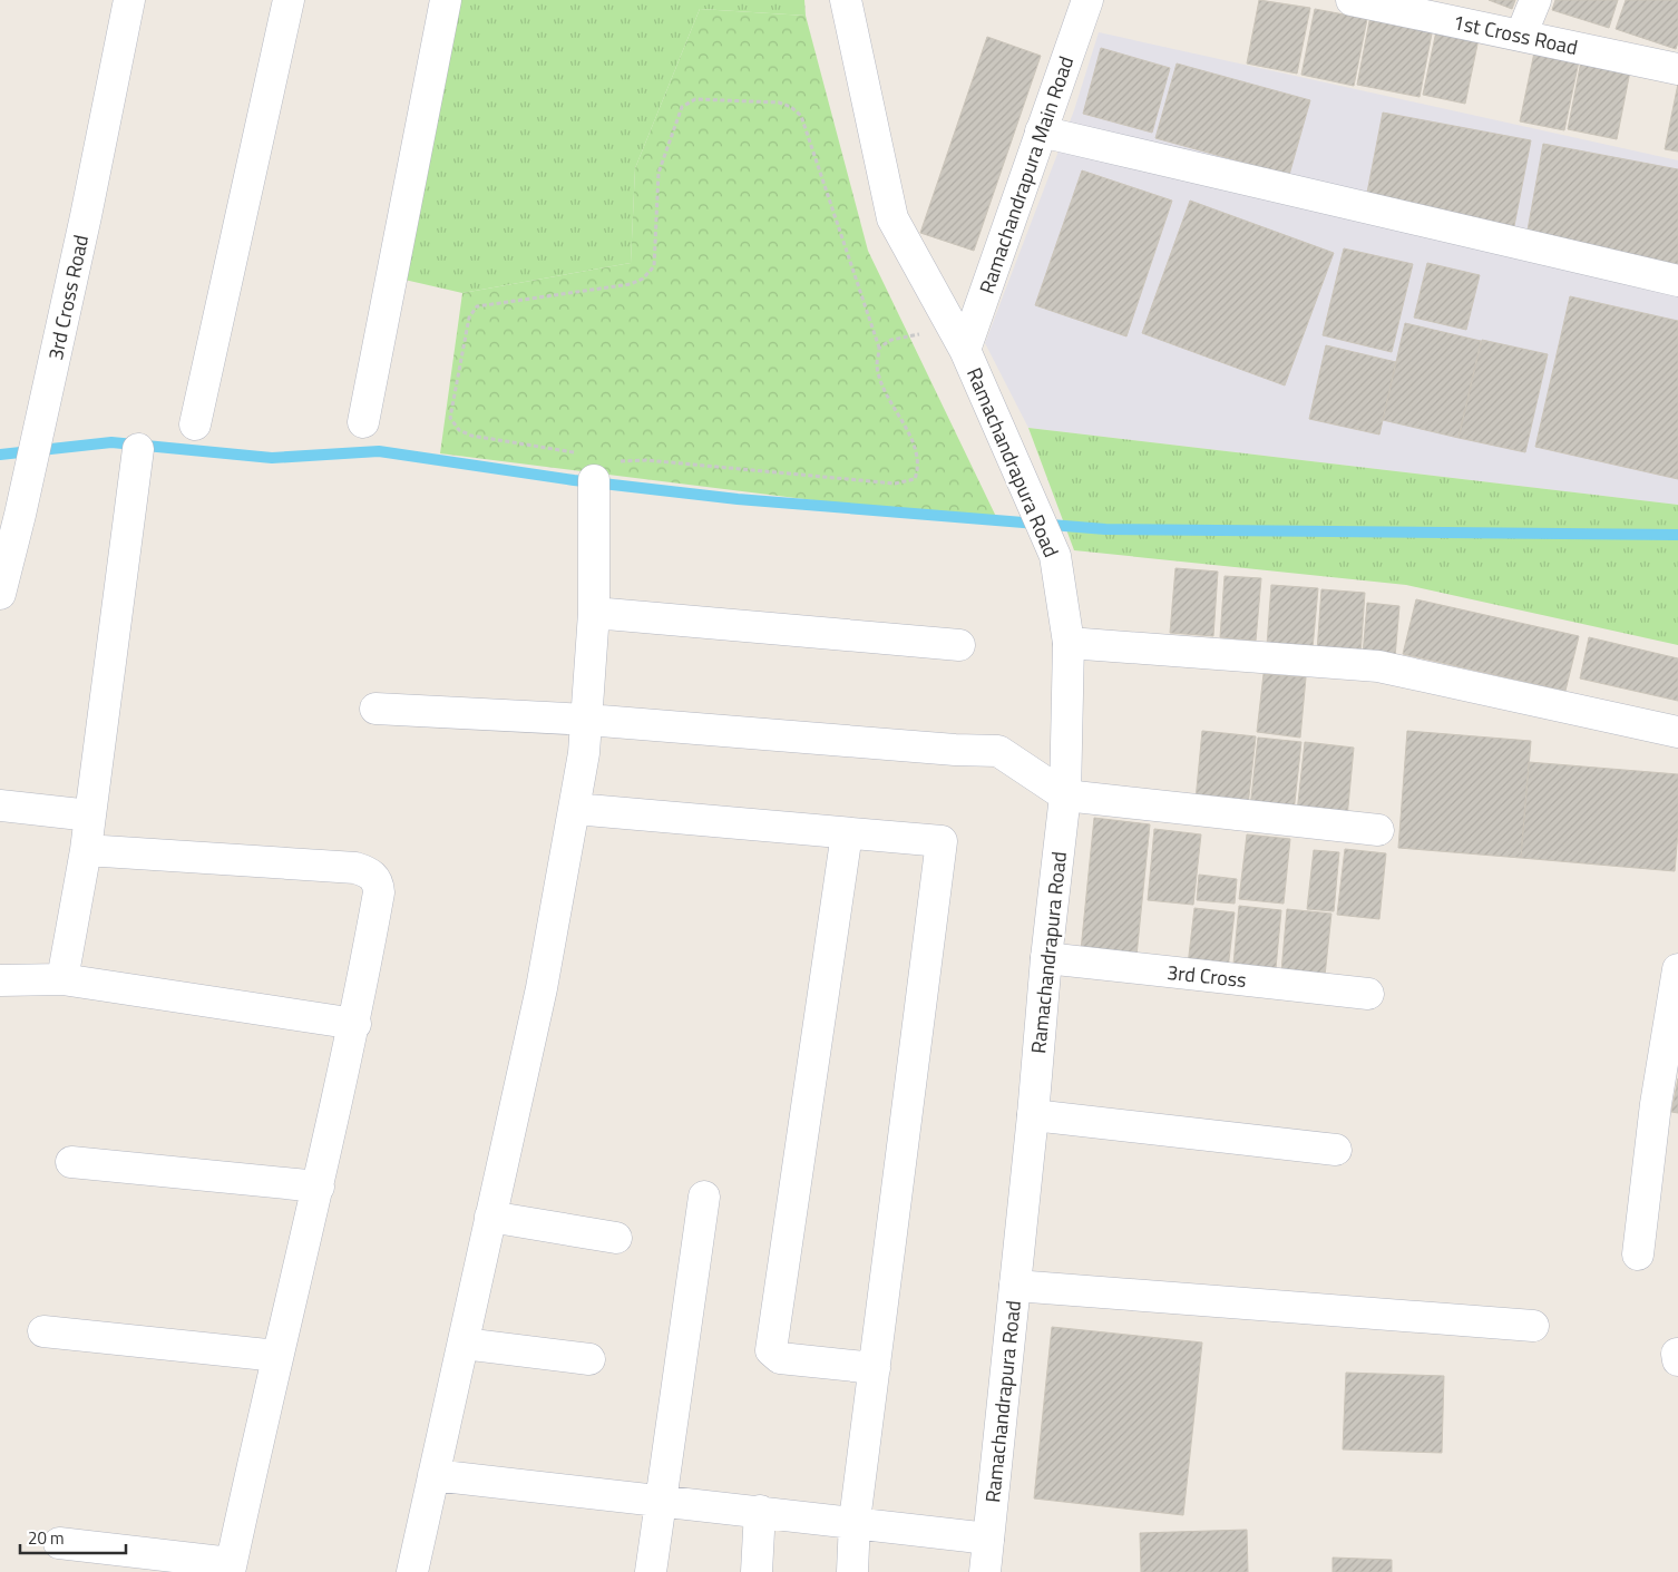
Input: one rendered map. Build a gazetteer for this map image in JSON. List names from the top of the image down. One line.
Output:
{"streets":{"street":["1st Cross Road","Ramachandrapura Main Road","3rd Cross Road","Ramachandrapura Road","3rd Cross"]},"crossings":[["Ramachandrapura Main Road","Ramachandrapura Road"],["Ramachandrapura Road","3rd Cross"]],"scale_bar":"20 m"}
